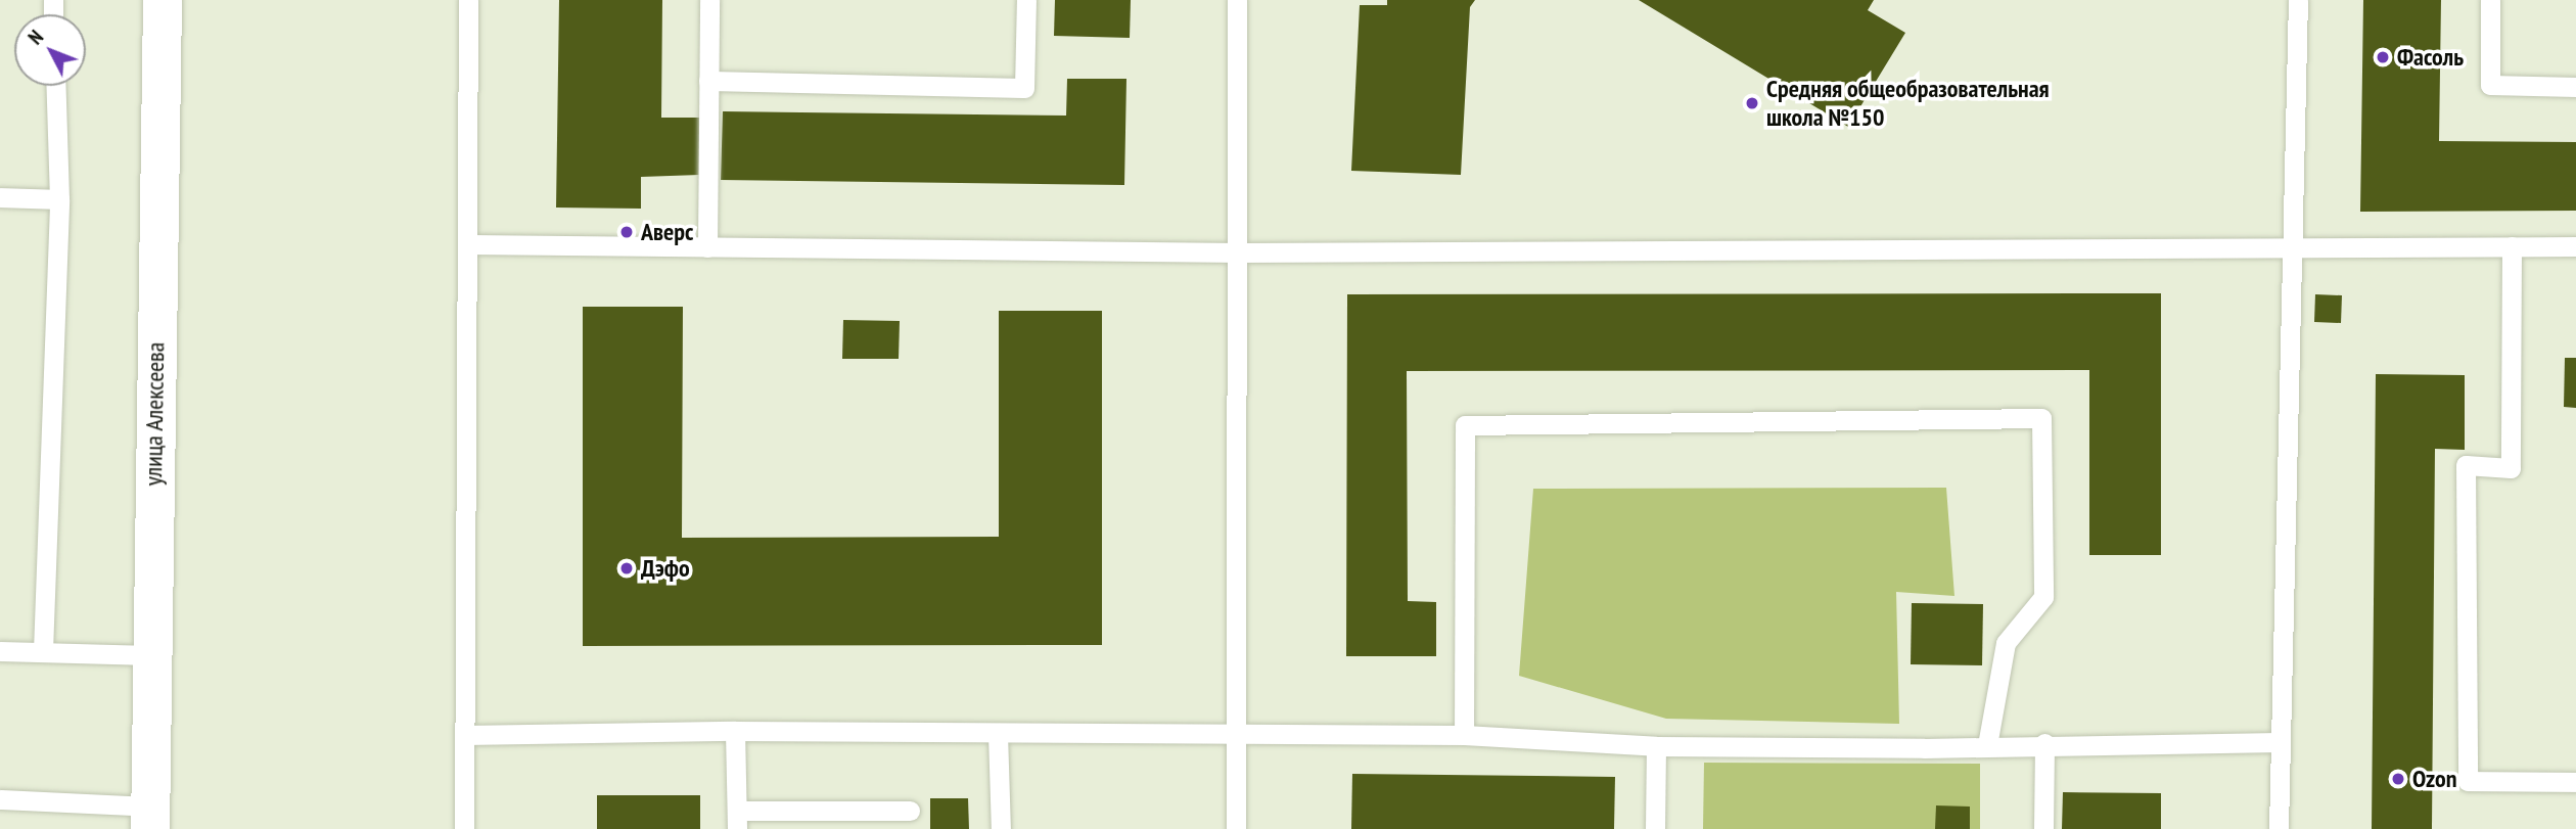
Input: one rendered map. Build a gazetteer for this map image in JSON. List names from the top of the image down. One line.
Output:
{"streets":{"street":["улица Алексеева"]},"places":["Фасоль","Средняя общеобразовательная школа №150","Аверс","Дэфо","Ozon"],"north":"top left"}
